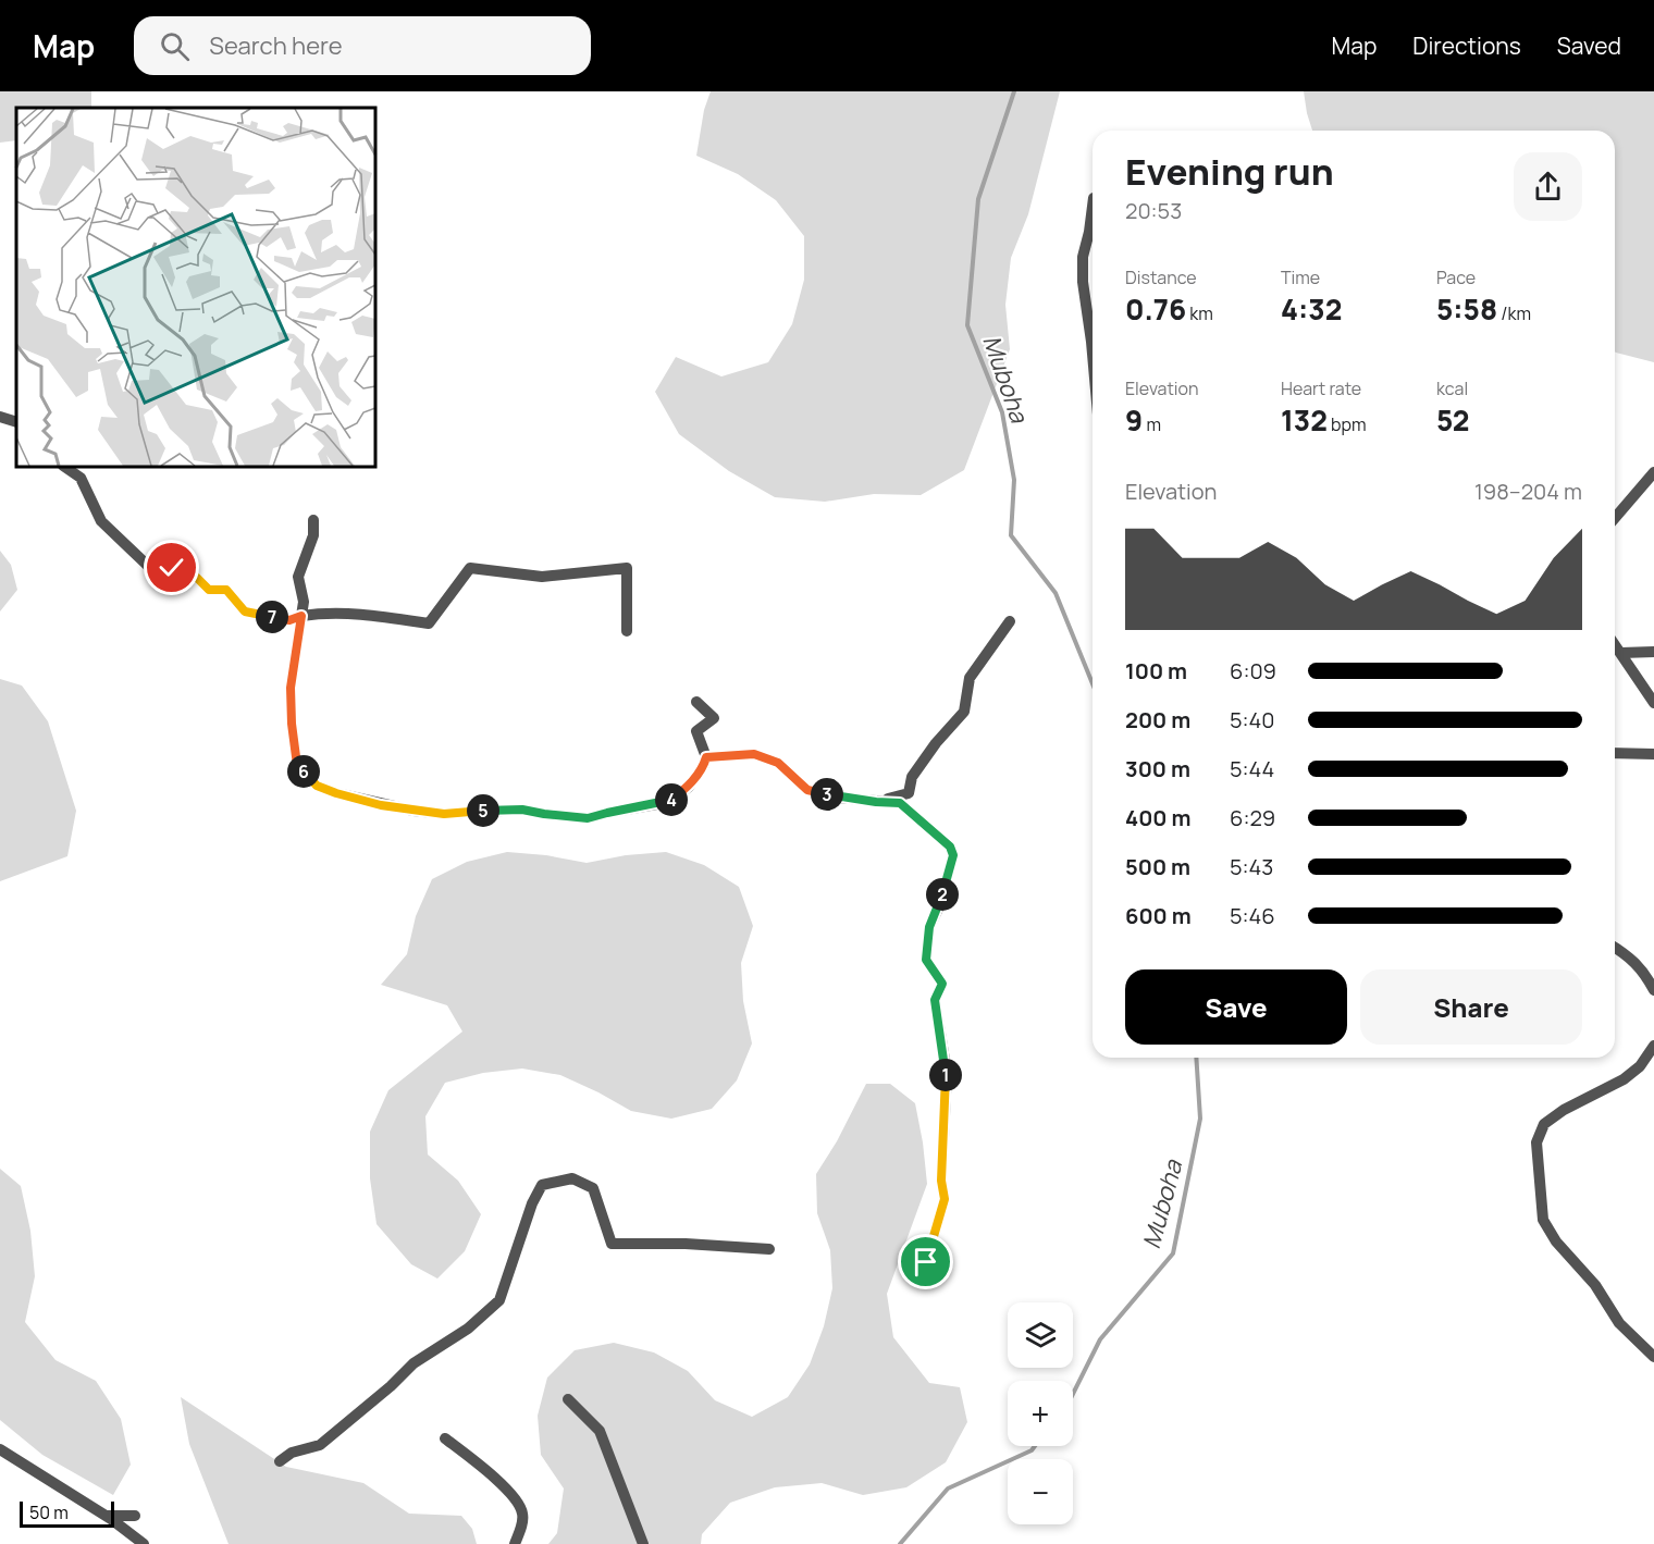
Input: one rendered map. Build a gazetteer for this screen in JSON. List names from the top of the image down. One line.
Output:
{"water":["Muboha"],"scale_bar":"50 m","page":{"header":"Map","search":"Search here","nav":["Map","Directions","Saved"],"heading":["Evening run","20:53"],"stats":[["Distance","0.76 km"],["Time","4:32"],["Pace","5:58 /km"],["Elevation","9 m"],["Heart rate","132 bpm"],["kcal","52"]],"chart":["Elevation","198–204 m"],"pins":["7","6","3","4","5","2","1"],"list":[{"name":"100 m","note":"6:09"},{"name":"200 m","note":"5:40"},{"name":"300 m","note":"5:44"},{"name":"400 m","note":"6:29"},{"name":"500 m","note":"5:43"},{"name":"600 m","note":"5:46"}],"buttons":["Save","Share"],"map_buttons":["+","−"],"scale":"50 m"}}
